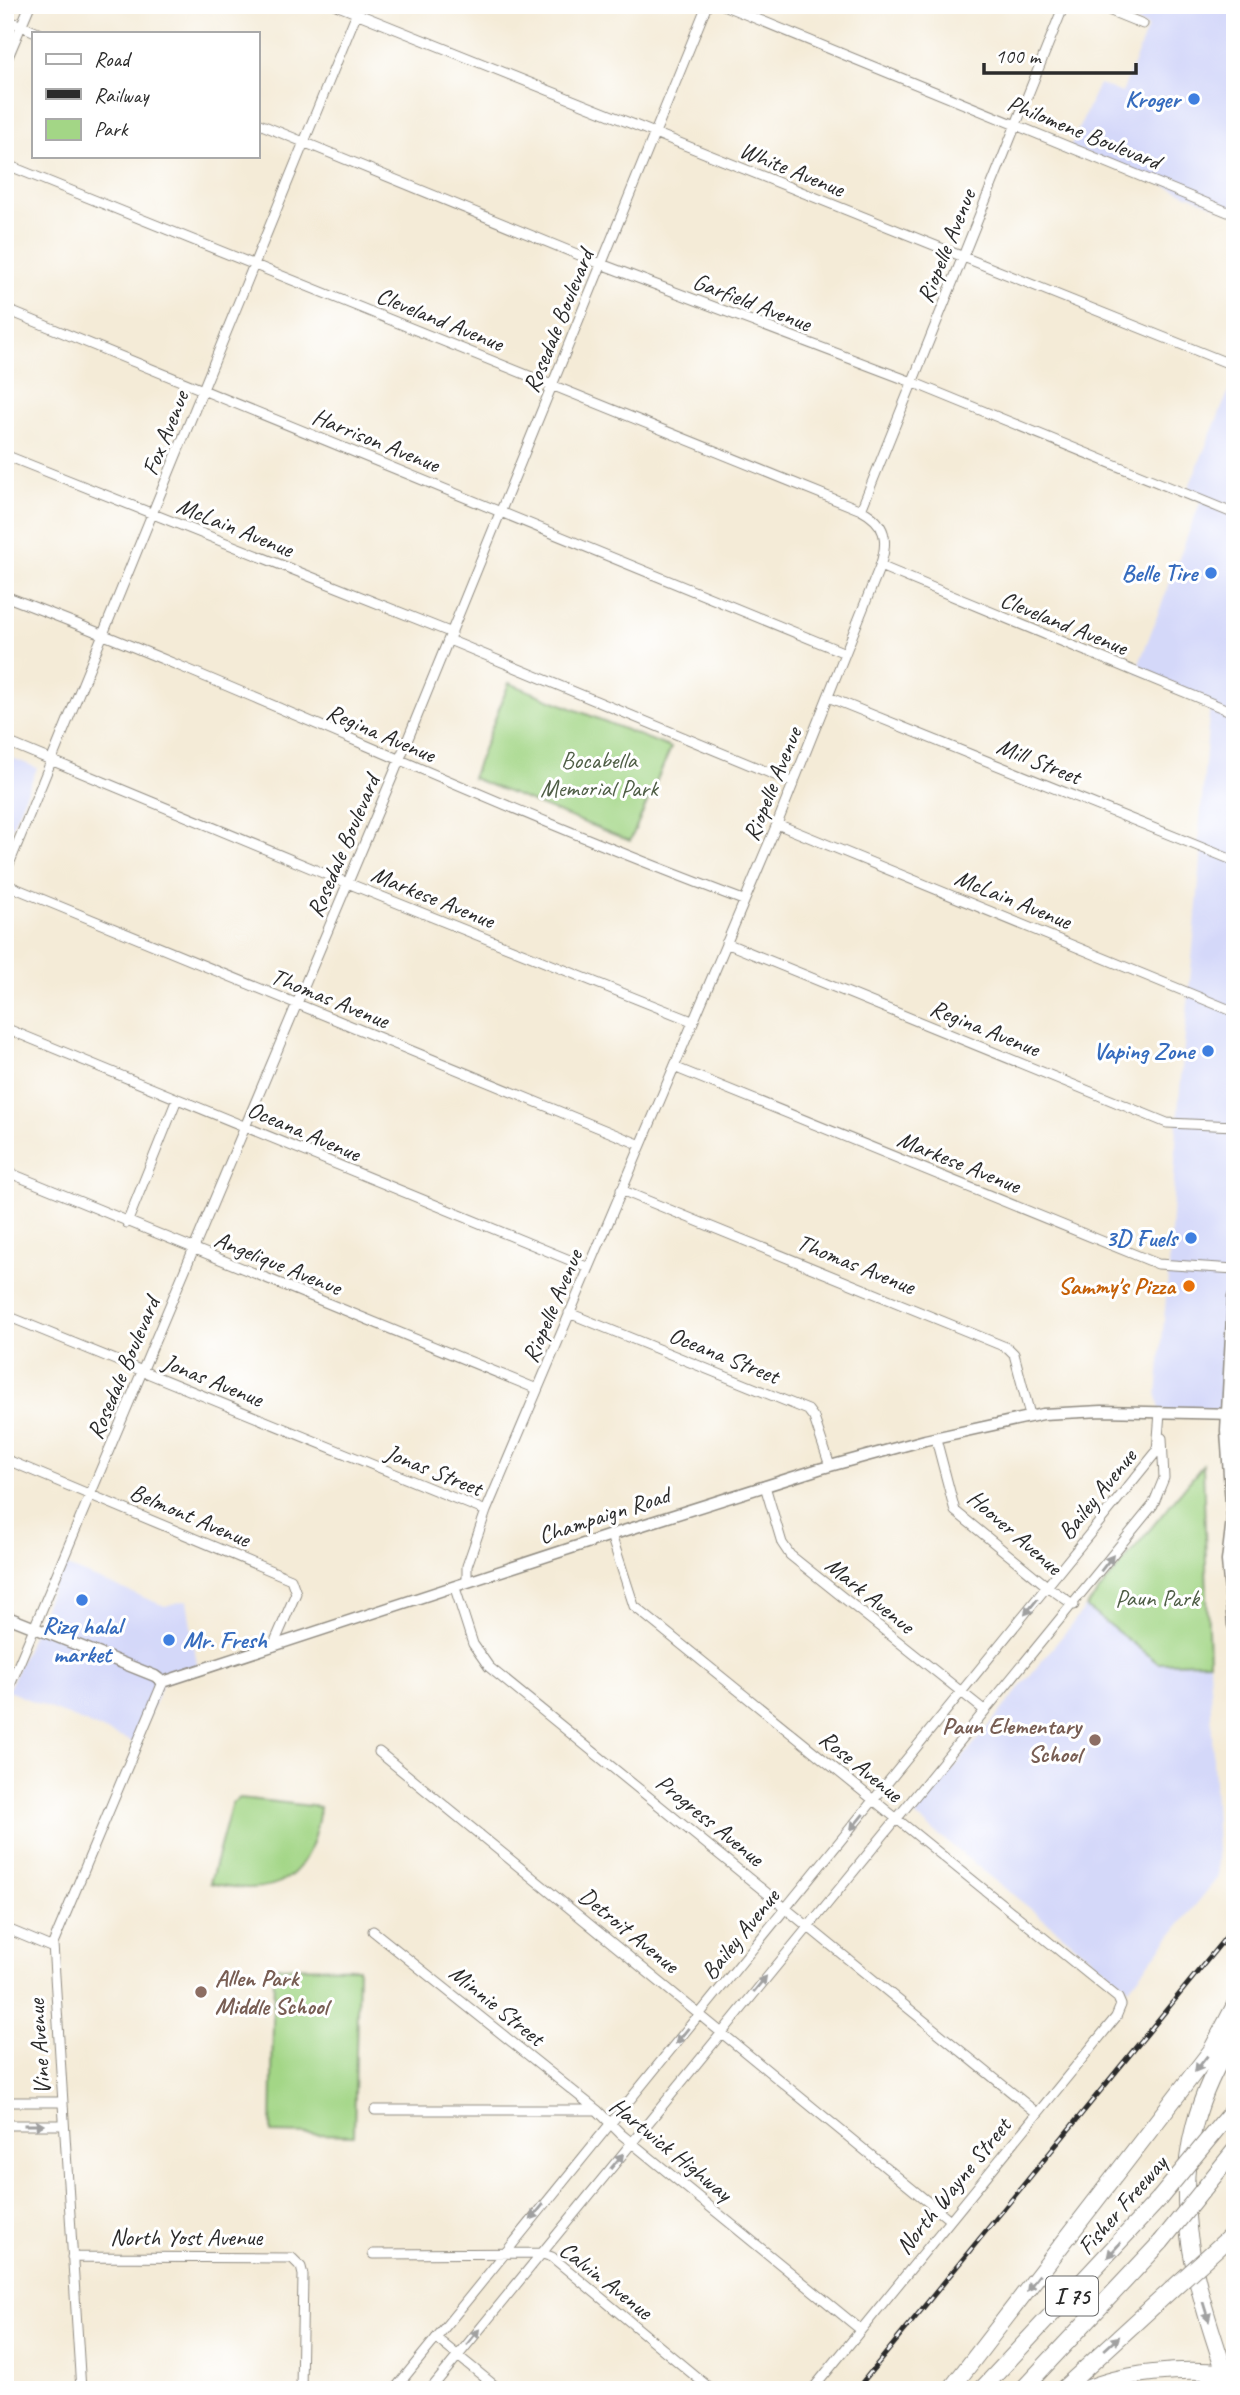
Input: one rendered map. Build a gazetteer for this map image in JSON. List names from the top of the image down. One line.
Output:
{"streets":{"highway":["Fisher Freeway","I 75"],"street":["Philomene Boulevard","White Avenue","Riopelle Avenue","Garfield Avenue","Cleveland Avenue","Rosedale Boulevard","Fox Avenue","Harrison Avenue","McLain Avenue","Regina Avenue","Mill Street","Markese Avenue","Thomas Avenue","Oceana Avenue","Angelique Avenue","Oceana Street","Jonas Avenue","Jonas Street","Bailey Avenue","Belmont Avenue","Champaign Road","Hoover Avenue","Mark Avenue","Rose Avenue","Progress Avenue","Detroit Avenue","Minnie Street","Vine Avenue","Hartwick Highway","North Wayne Street","North Yost Avenue","Calvin Avenue"]},"crossings":[["Philomene Boulevard","Riopelle Avenue"],["White Avenue","Riopelle Avenue"],["White Avenue","Rosedale Boulevard"],["White Avenue","Fox Avenue"],["Riopelle Avenue","Garfield Avenue"],["Riopelle Avenue","Cleveland Avenue"],["Riopelle Avenue","Harrison Avenue"],["Riopelle Avenue","McLain Avenue"],["Riopelle Avenue","Regina Avenue"],["Riopelle Avenue","Mill Street"],["Riopelle Avenue","Markese Avenue"],["Riopelle Avenue","Thomas Avenue"],["Riopelle Avenue","Oceana Avenue"],["Riopelle Avenue","Angelique Avenue"],["Riopelle Avenue","Oceana Street"],["Riopelle Avenue","Jonas Street"],["Riopelle Avenue","Champaign Road"],["Garfield Avenue","Rosedale Boulevard"],["Garfield Avenue","Fox Avenue"],["Cleveland Avenue","Rosedale Boulevard"],["Cleveland Avenue","Fox Avenue"],["Rosedale Boulevard","Harrison Avenue"],["Rosedale Boulevard","McLain Avenue"],["Rosedale Boulevard","Regina Avenue"],["Rosedale Boulevard","Markese Avenue"],["Rosedale Boulevard","Thomas Avenue"],["Rosedale Boulevard","Oceana Avenue"],["Rosedale Boulevard","Angelique Avenue"],["Rosedale Boulevard","Jonas Avenue"],["Rosedale Boulevard","Belmont Avenue"],["Fox Avenue","Harrison Avenue"],["Fox Avenue","McLain Avenue"],["Fox Avenue","Regina Avenue"],["Fox Avenue","Markese Avenue"],["Thomas Avenue","Champaign Road"],["Oceana Street","Champaign Road"],["Jonas Avenue","Jonas Street"],["Bailey Avenue","Champaign Road"],["Bailey Avenue","Hoover Avenue"],["Bailey Avenue","Mark Avenue"],["Bailey Avenue","Rose Avenue"],["Bailey Avenue","Progress Avenue"],["Bailey Avenue","Detroit Avenue"],["Bailey Avenue","Hartwick Highway"],["Bailey Avenue","Calvin Avenue"],["Belmont Avenue","Champaign Road"],["Champaign Road","Hoover Avenue"],["Champaign Road","Mark Avenue"],["Champaign Road","Rose Avenue"],["Champaign Road","Progress Avenue"],["Champaign Road","Vine Avenue"],["Rose Avenue","North Wayne Street"],["Progress Avenue","North Wayne Street"],["Detroit Avenue","North Wayne Street"],["Minnie Street","Hartwick Highway"],["Vine Avenue","North Yost Avenue"],["Hartwick Highway","North Wayne Street"]],"parks":["Bocabella Memorial Park","Paun Park"],"places":["Kroger","Belle Tire","Vaping Zone","3D Fuels","Sammy's Pizza","Rizq halal market","Mr. Fresh","Paun Elementary School","Allen Park Middle School"],"legend":["Road","Railway","Park"],"scale_bar":"100 m"}
